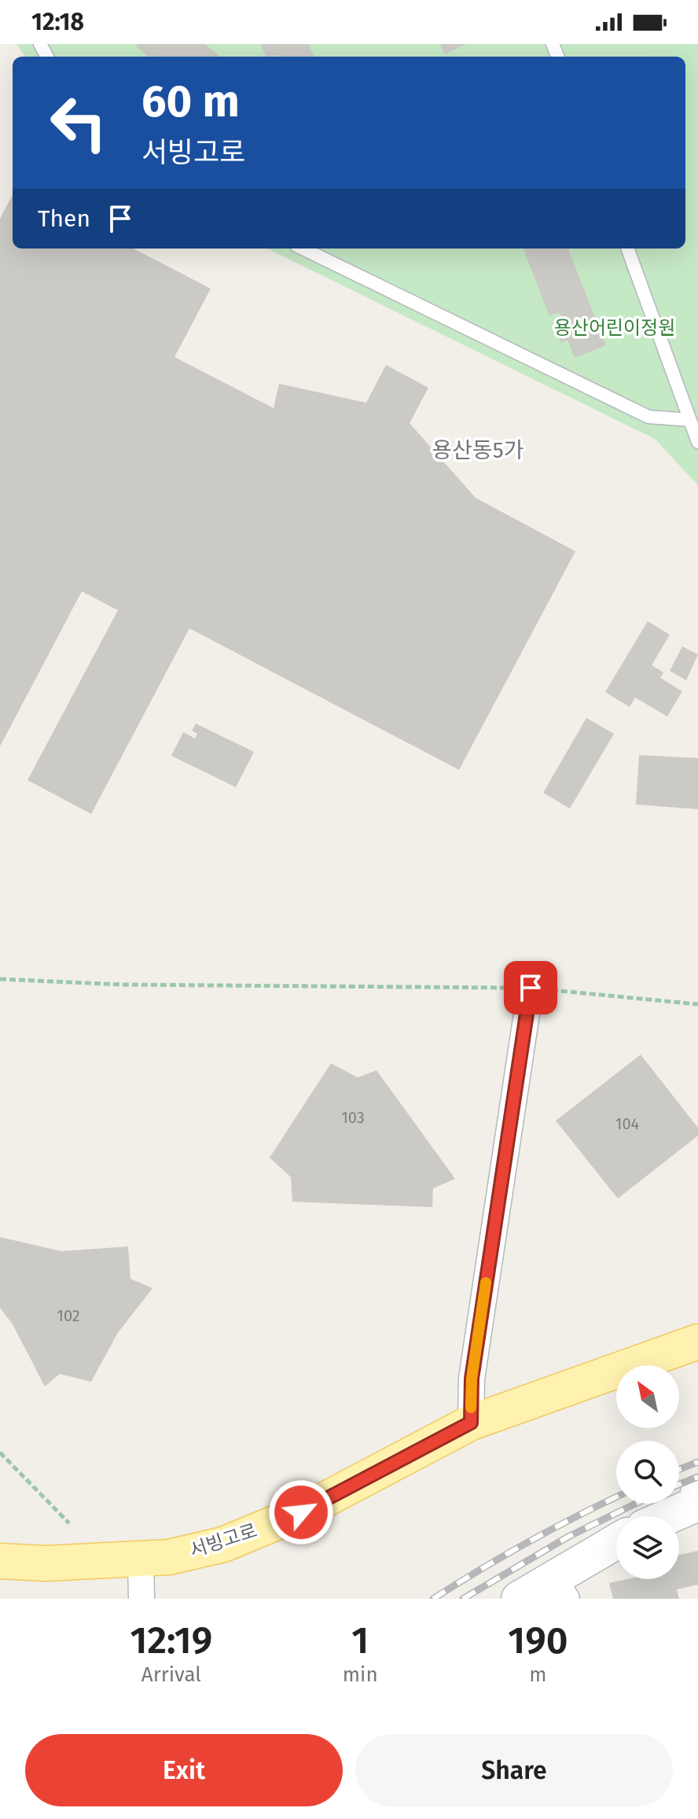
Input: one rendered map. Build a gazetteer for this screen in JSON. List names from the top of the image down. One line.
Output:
{"streets":{"main road":["서빙고로"]},"districts":["용산동5가"],"parks":["용산어린이정원"],"house_numbers":["103","104","102"],"north":"top left","page":{"status":"12:18","turn":["60 m","서빙고로"],"then":"Then","eta":["12:19","Arrival","1","min","190","m"],"buttons":["Exit","Share"]}}
